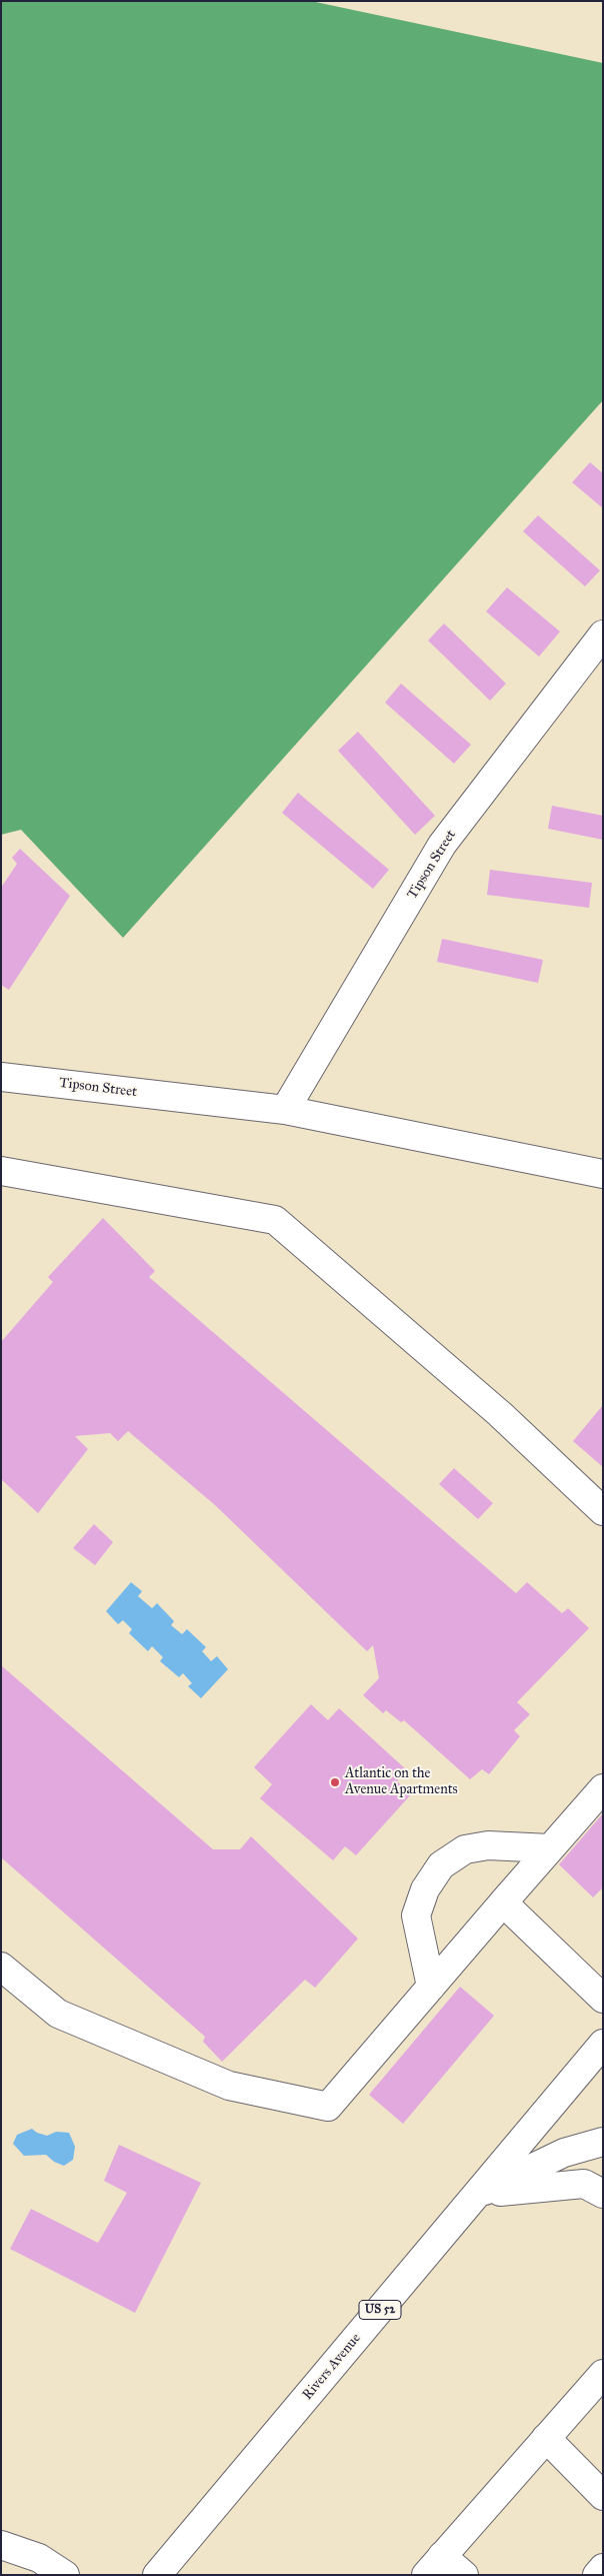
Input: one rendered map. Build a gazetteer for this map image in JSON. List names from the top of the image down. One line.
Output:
{"streets":{"street":["Tipson Street","US 52","Rivers Avenue"]},"places":["Atlantic on the Avenue Apartments"]}
